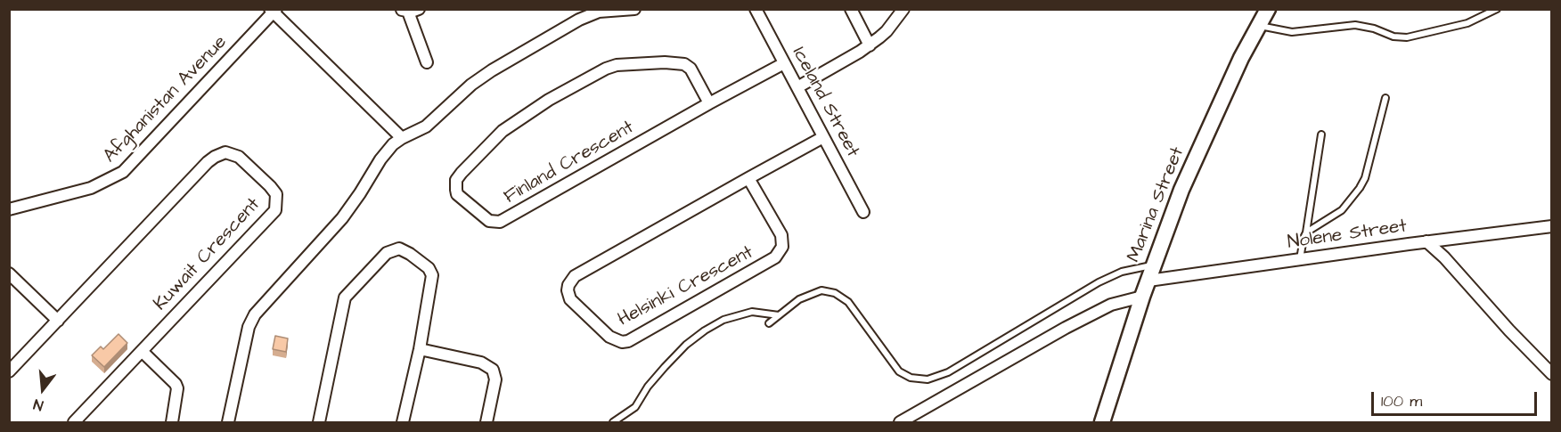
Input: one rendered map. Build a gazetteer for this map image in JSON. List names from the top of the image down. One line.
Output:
{"streets":{"main road":["Marina Street"],"street":["Afghanistan Avenue","Iceland Street","Finland Crescent","Nolene Street","Kuwait Crescent","Helsinki Crescent"]},"crossings":[["Iceland Street","Finland Crescent"],["Iceland Street","Helsinki Crescent"],["Marina Street","Nolene Street"]],"scale_bar":"100 m","north":"bottom"}
